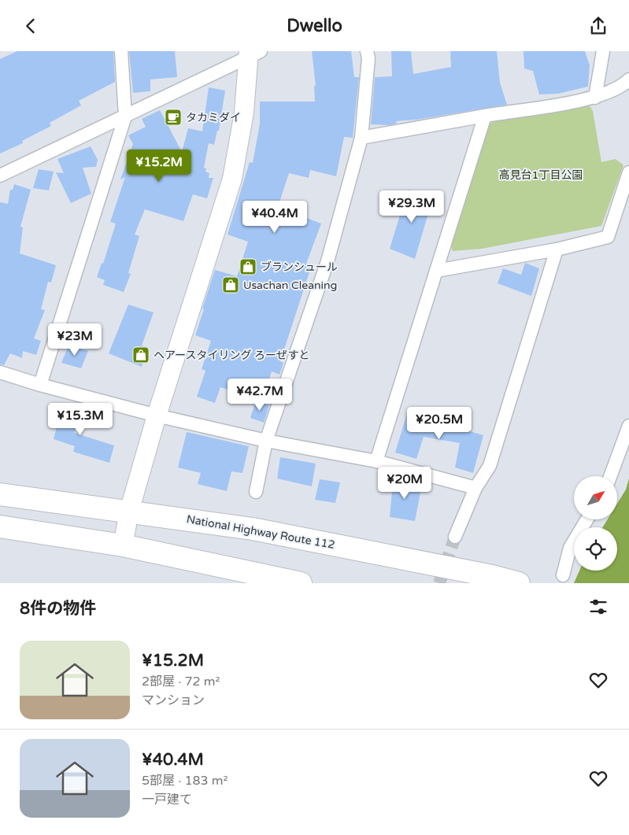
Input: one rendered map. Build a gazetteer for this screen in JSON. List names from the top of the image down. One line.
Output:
{"streets":{"highway":["National Highway Route 112"]},"parks":["高見台1丁目公園"],"places":{"cafe":["タカミダイ"],"shop":["ブランシュール","Usachan Cleaning","ヘアースタイリング ろーぜすと"]},"north":"top right","page":{"header":"Dwello","price":["¥15.2M","¥29.3M","¥40.4M","¥23M","¥42.7M","¥15.3M","¥20.5M","¥20M"],"heading":"8件の物件","list":[{"name":"¥15.2M","note":"2部屋 · 72 m² · マンション"},{"name":"¥40.4M","note":"5部屋 · 183 m² · 一戸建て"}]}}
